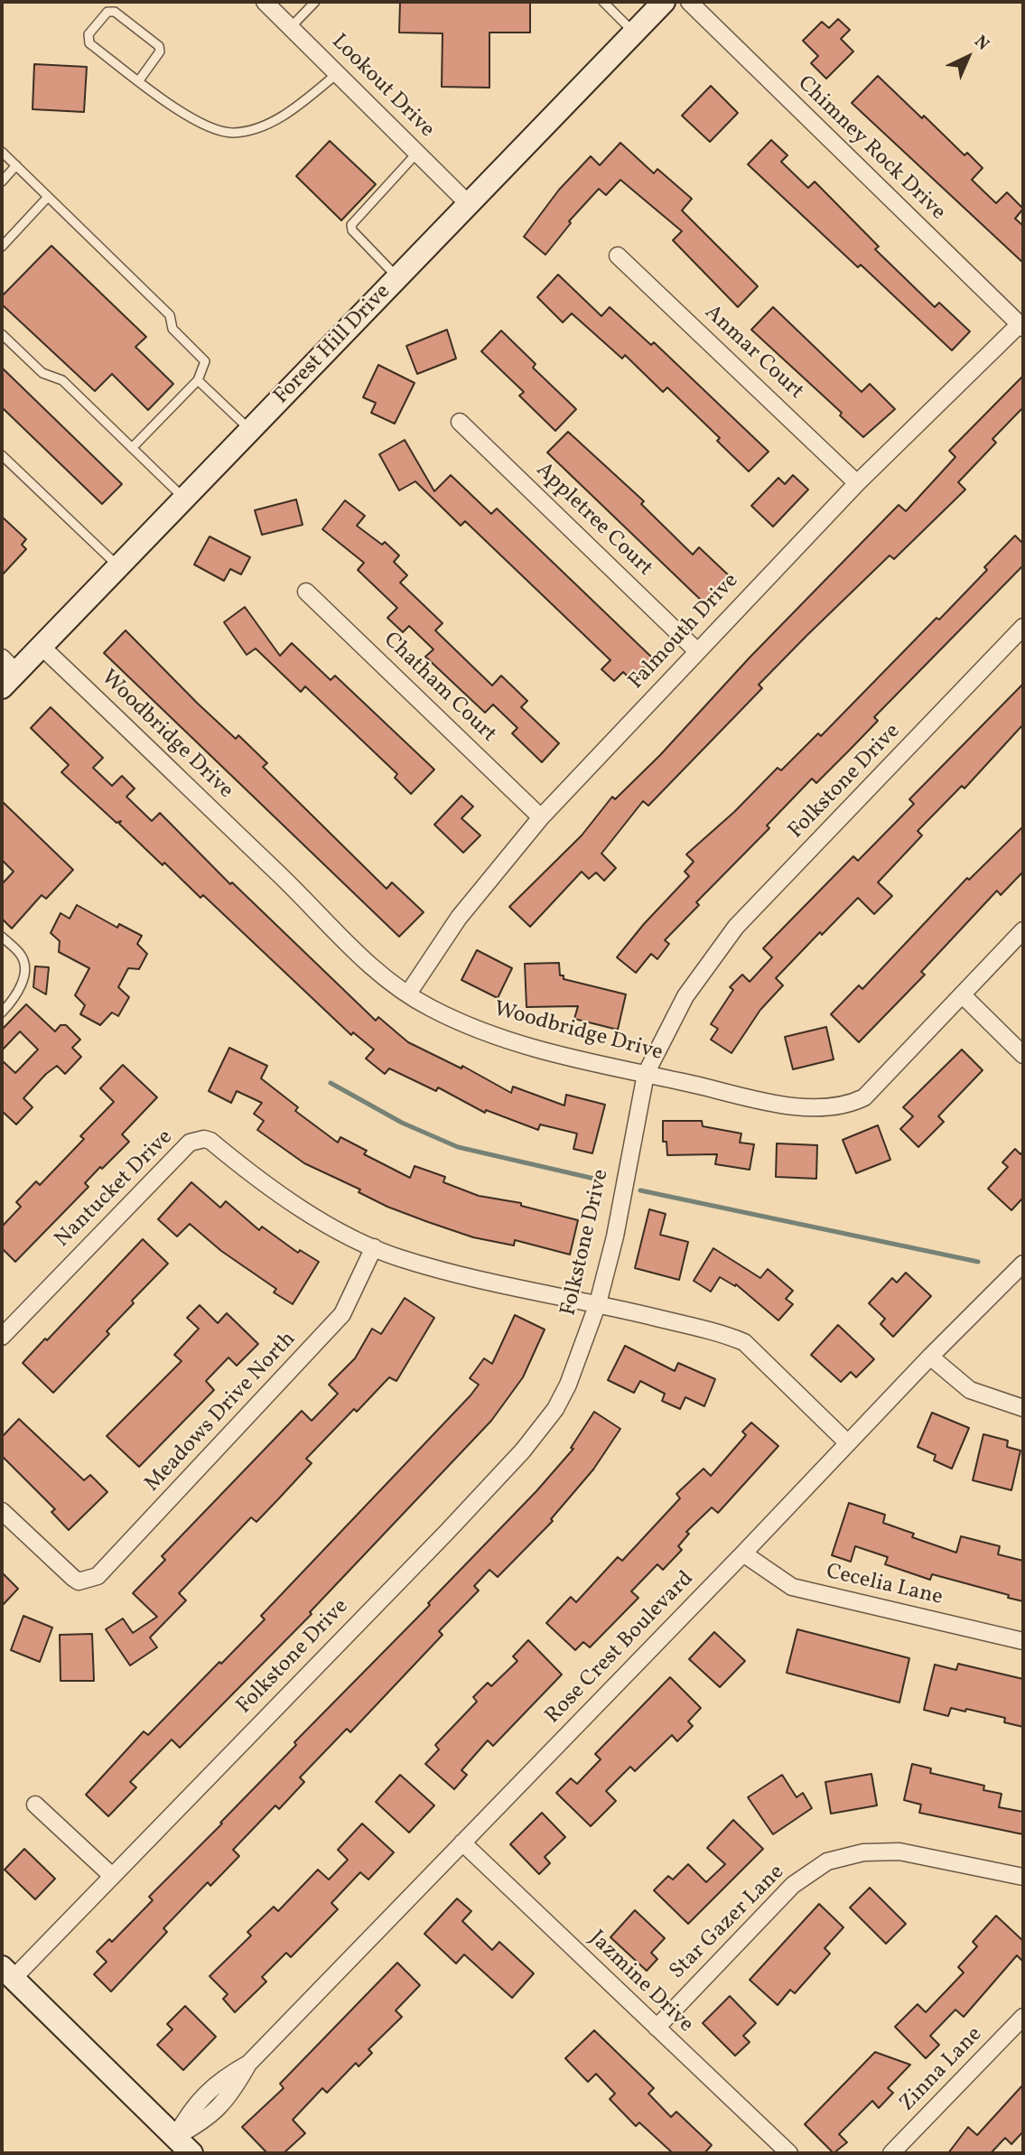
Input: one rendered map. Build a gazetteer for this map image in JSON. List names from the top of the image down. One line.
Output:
{"streets":{"main road":["Forest Hill Drive"],"street":["Lookout Drive","Chimney Rock Drive","Anmar Court","Appletree Court","Falmouth Drive","Chatham Court","Woodbridge Drive","Folkstone Drive","Nantucket Drive","Meadows Drive North","Cecelia Lane","Rose Crest Boulevard","Star Gazer Lane","Jazmine Drive","Zinna Lane"]},"crossings":[["Lookout Drive","Forest Hill Drive"],["Chimney Rock Drive","Falmouth Drive"],["Forest Hill Drive","Woodbridge Drive"],["Anmar Court","Falmouth Drive"],["Appletree Court","Falmouth Drive"],["Falmouth Drive","Chatham Court"],["Falmouth Drive","Woodbridge Drive"],["Woodbridge Drive","Folkstone Drive"],["Folkstone Drive","Nantucket Drive"],["Nantucket Drive","Meadows Drive North"],["Nantucket Drive","Rose Crest Boulevard"],["Cecelia Lane","Rose Crest Boulevard"],["Rose Crest Boulevard","Jazmine Drive"],["Star Gazer Lane","Jazmine Drive"]],"north":"top right"}
